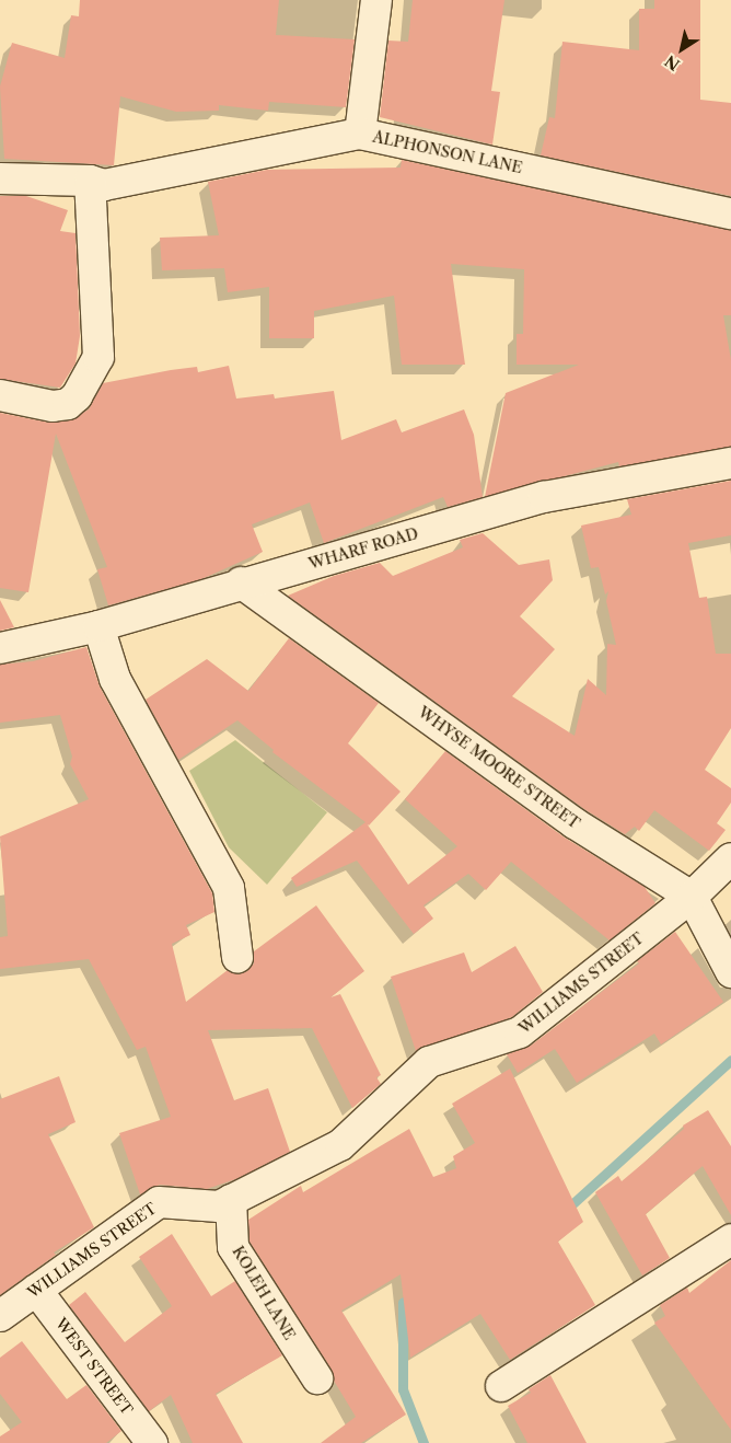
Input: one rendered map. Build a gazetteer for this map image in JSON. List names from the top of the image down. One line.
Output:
{"streets":{"street":["ALPHONSON LANE","WHARF ROAD","WHYSE MOORE STREET","WILLIAMS STREET","KOLEH LANE","WEST STREET"]},"crossings":[["WHARF ROAD","WHYSE MOORE STREET"],["WHYSE MOORE STREET","WILLIAMS STREET"],["WILLIAMS STREET","KOLEH LANE"],["WILLIAMS STREET","WEST STREET"]],"north":"bottom left"}
